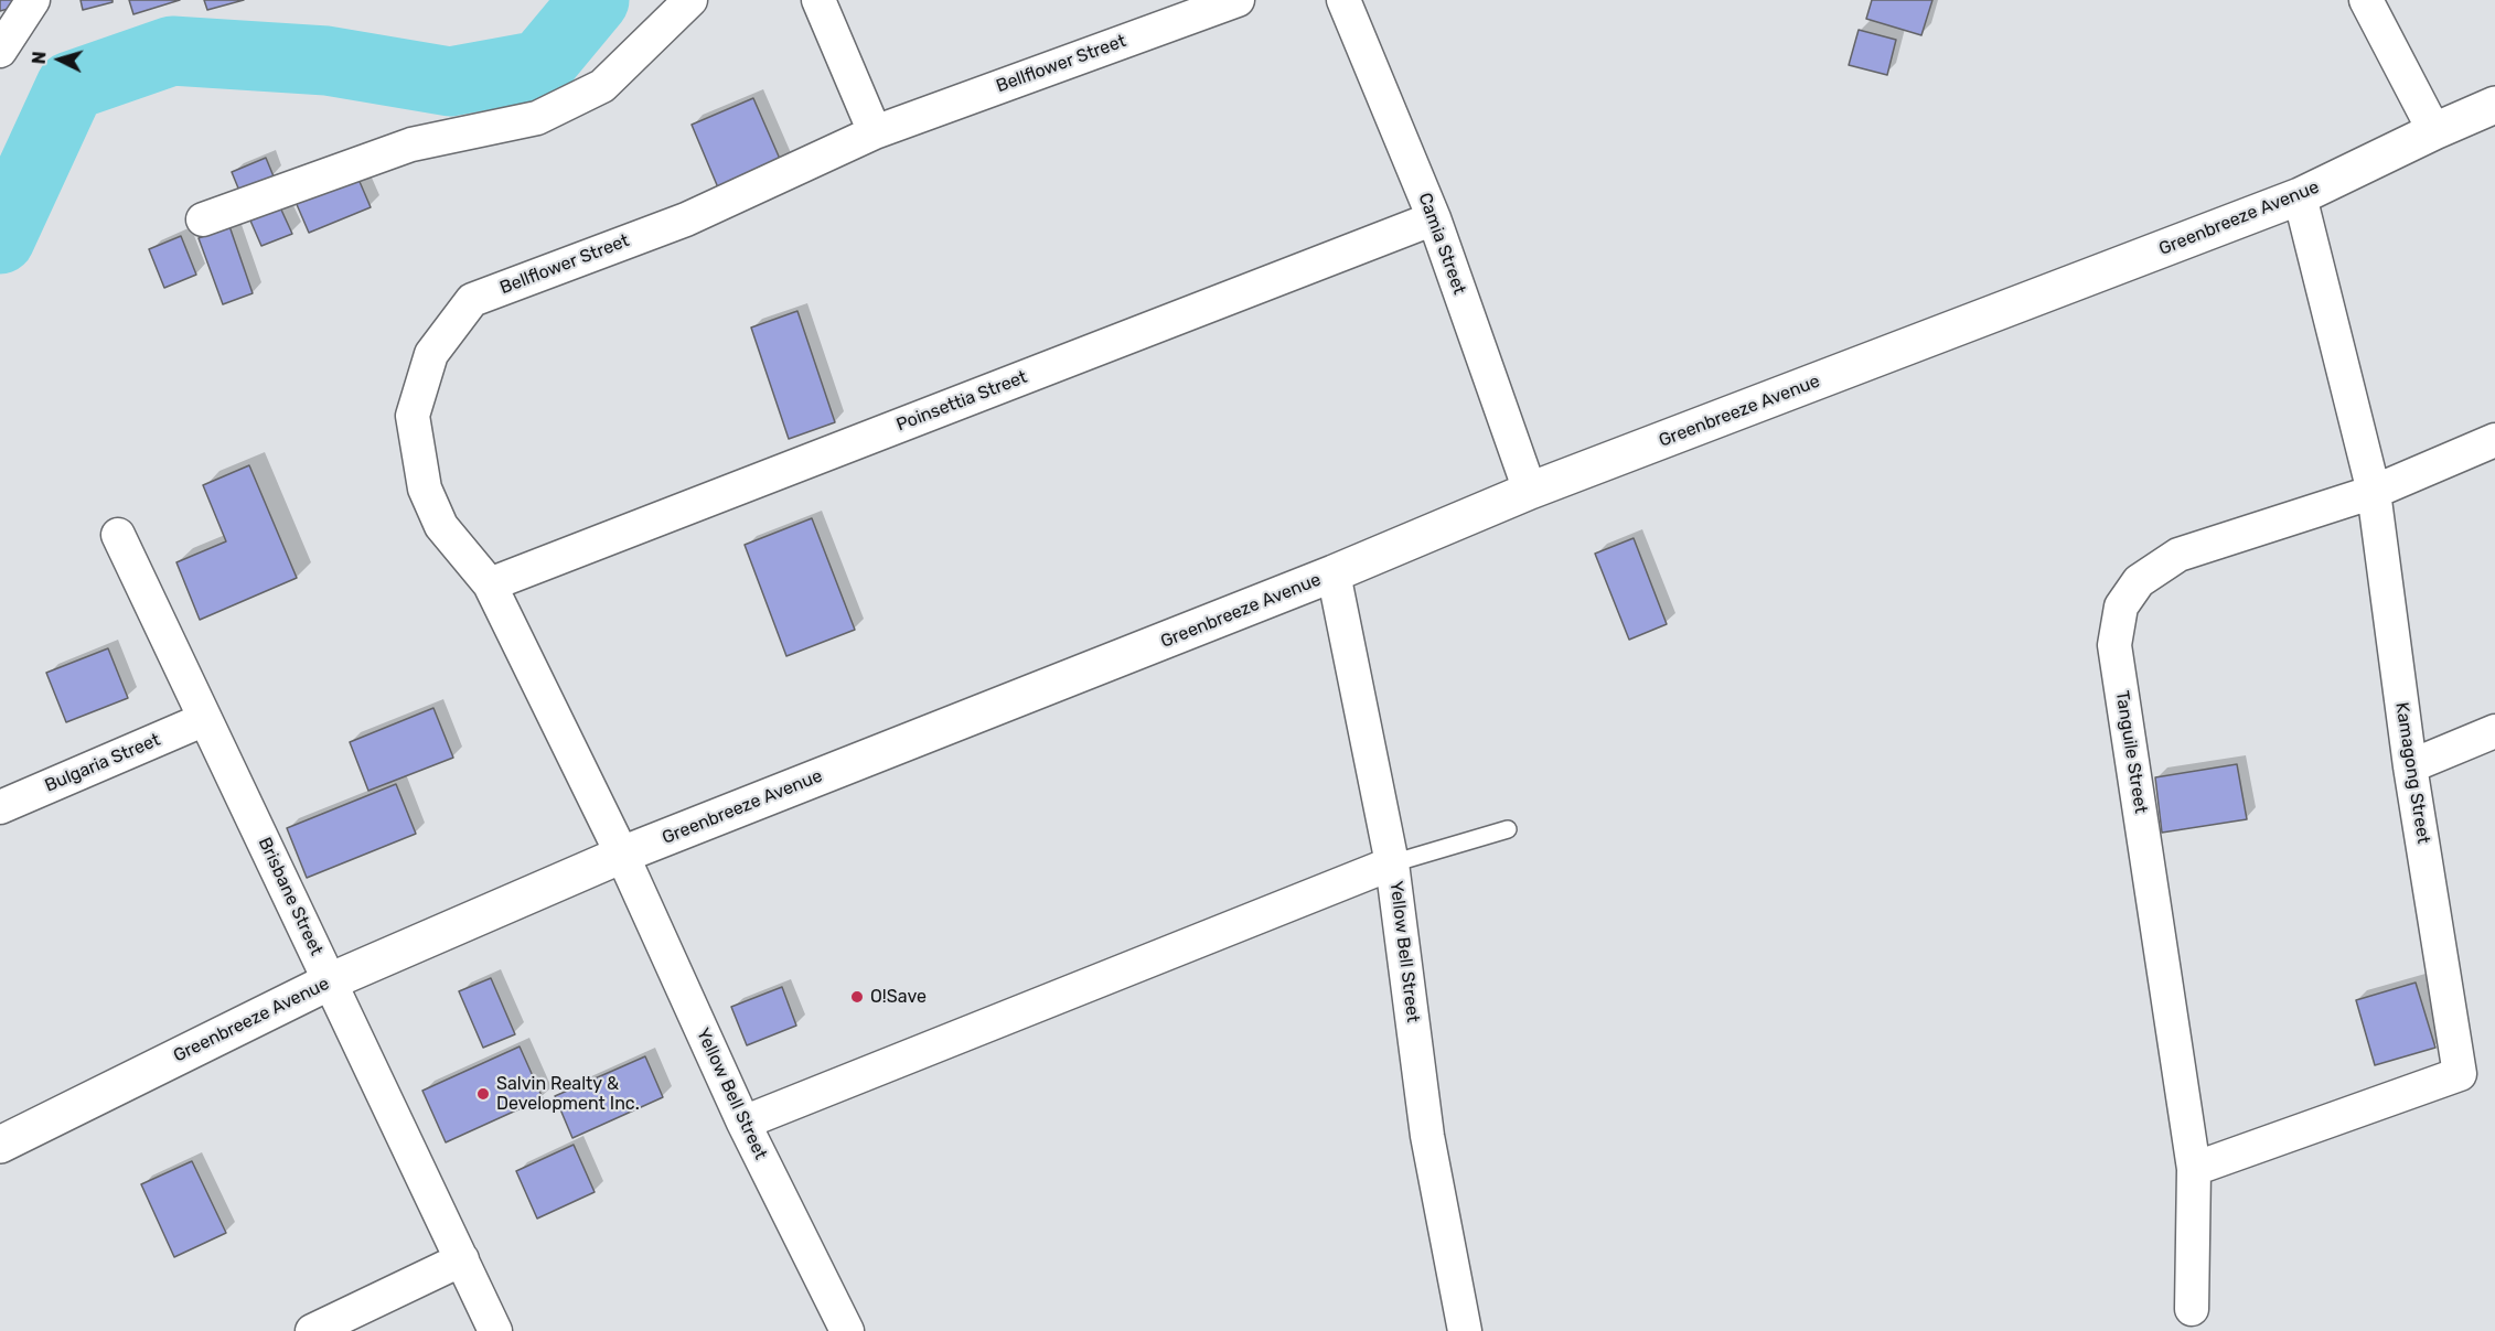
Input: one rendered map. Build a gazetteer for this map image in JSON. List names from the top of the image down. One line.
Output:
{"streets":{"street":["Bellflower Street","Greenbreeze Avenue","Camia Street","Poinsettia Street","Tanguile Street","Bulgaria Street","Kamagong Street","Brisbane Street","Yellow Bell Street"]},"crossings":[["Bellflower Street","Greenbreeze Avenue"],["Bellflower Street","Poinsettia Street"],["Bellflower Street","Yellow Bell Street"],["Greenbreeze Avenue","Camia Street"],["Greenbreeze Avenue","Kamagong Street"],["Greenbreeze Avenue","Brisbane Street"],["Greenbreeze Avenue","Yellow Bell Street"],["Camia Street","Poinsettia Street"],["Tanguile Street","Kamagong Street"],["Bulgaria Street","Brisbane Street"]],"places":["O!Save","Salvin Realty & Development Inc."],"north":"left"}
